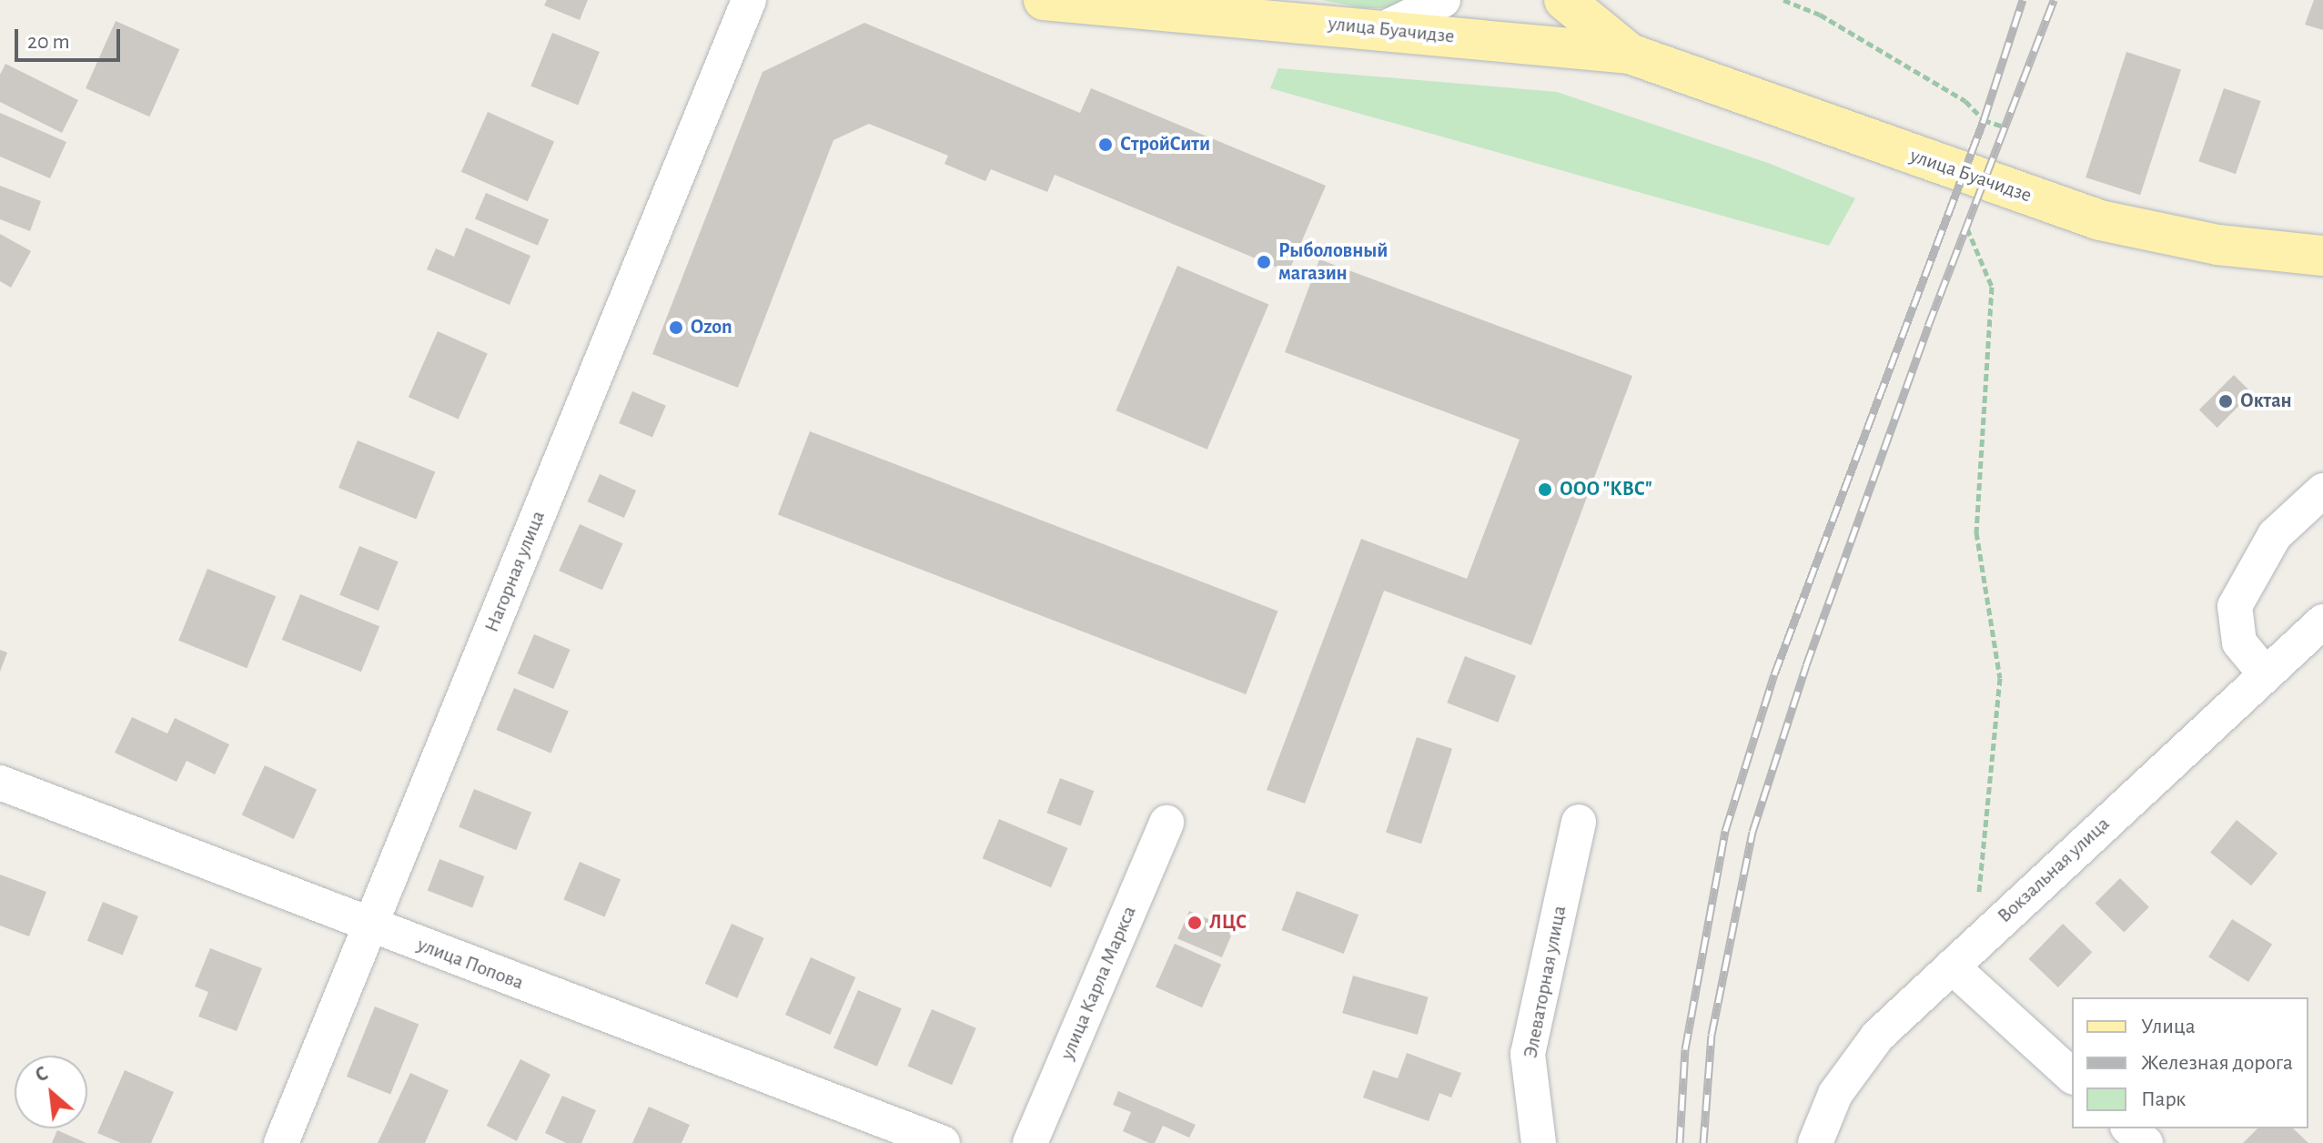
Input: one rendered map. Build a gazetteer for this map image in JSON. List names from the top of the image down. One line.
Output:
{"streets":{"main road":["улица Буачидзе"],"street":["Нагорная улица","Вокзальная улица","улица Попова","Элеваторная улица","улица Карла Маркса"]},"crossings":[["Нагорная улица","улица Попова"]],"places":["СтройСити","Рыболовный магазин","Ozon","Октан","ООО \"КВС\"","ЛЦС"],"legend":["Улица","Железная дорога","Парк"],"scale_bar":"20 m","north":"top left"}
